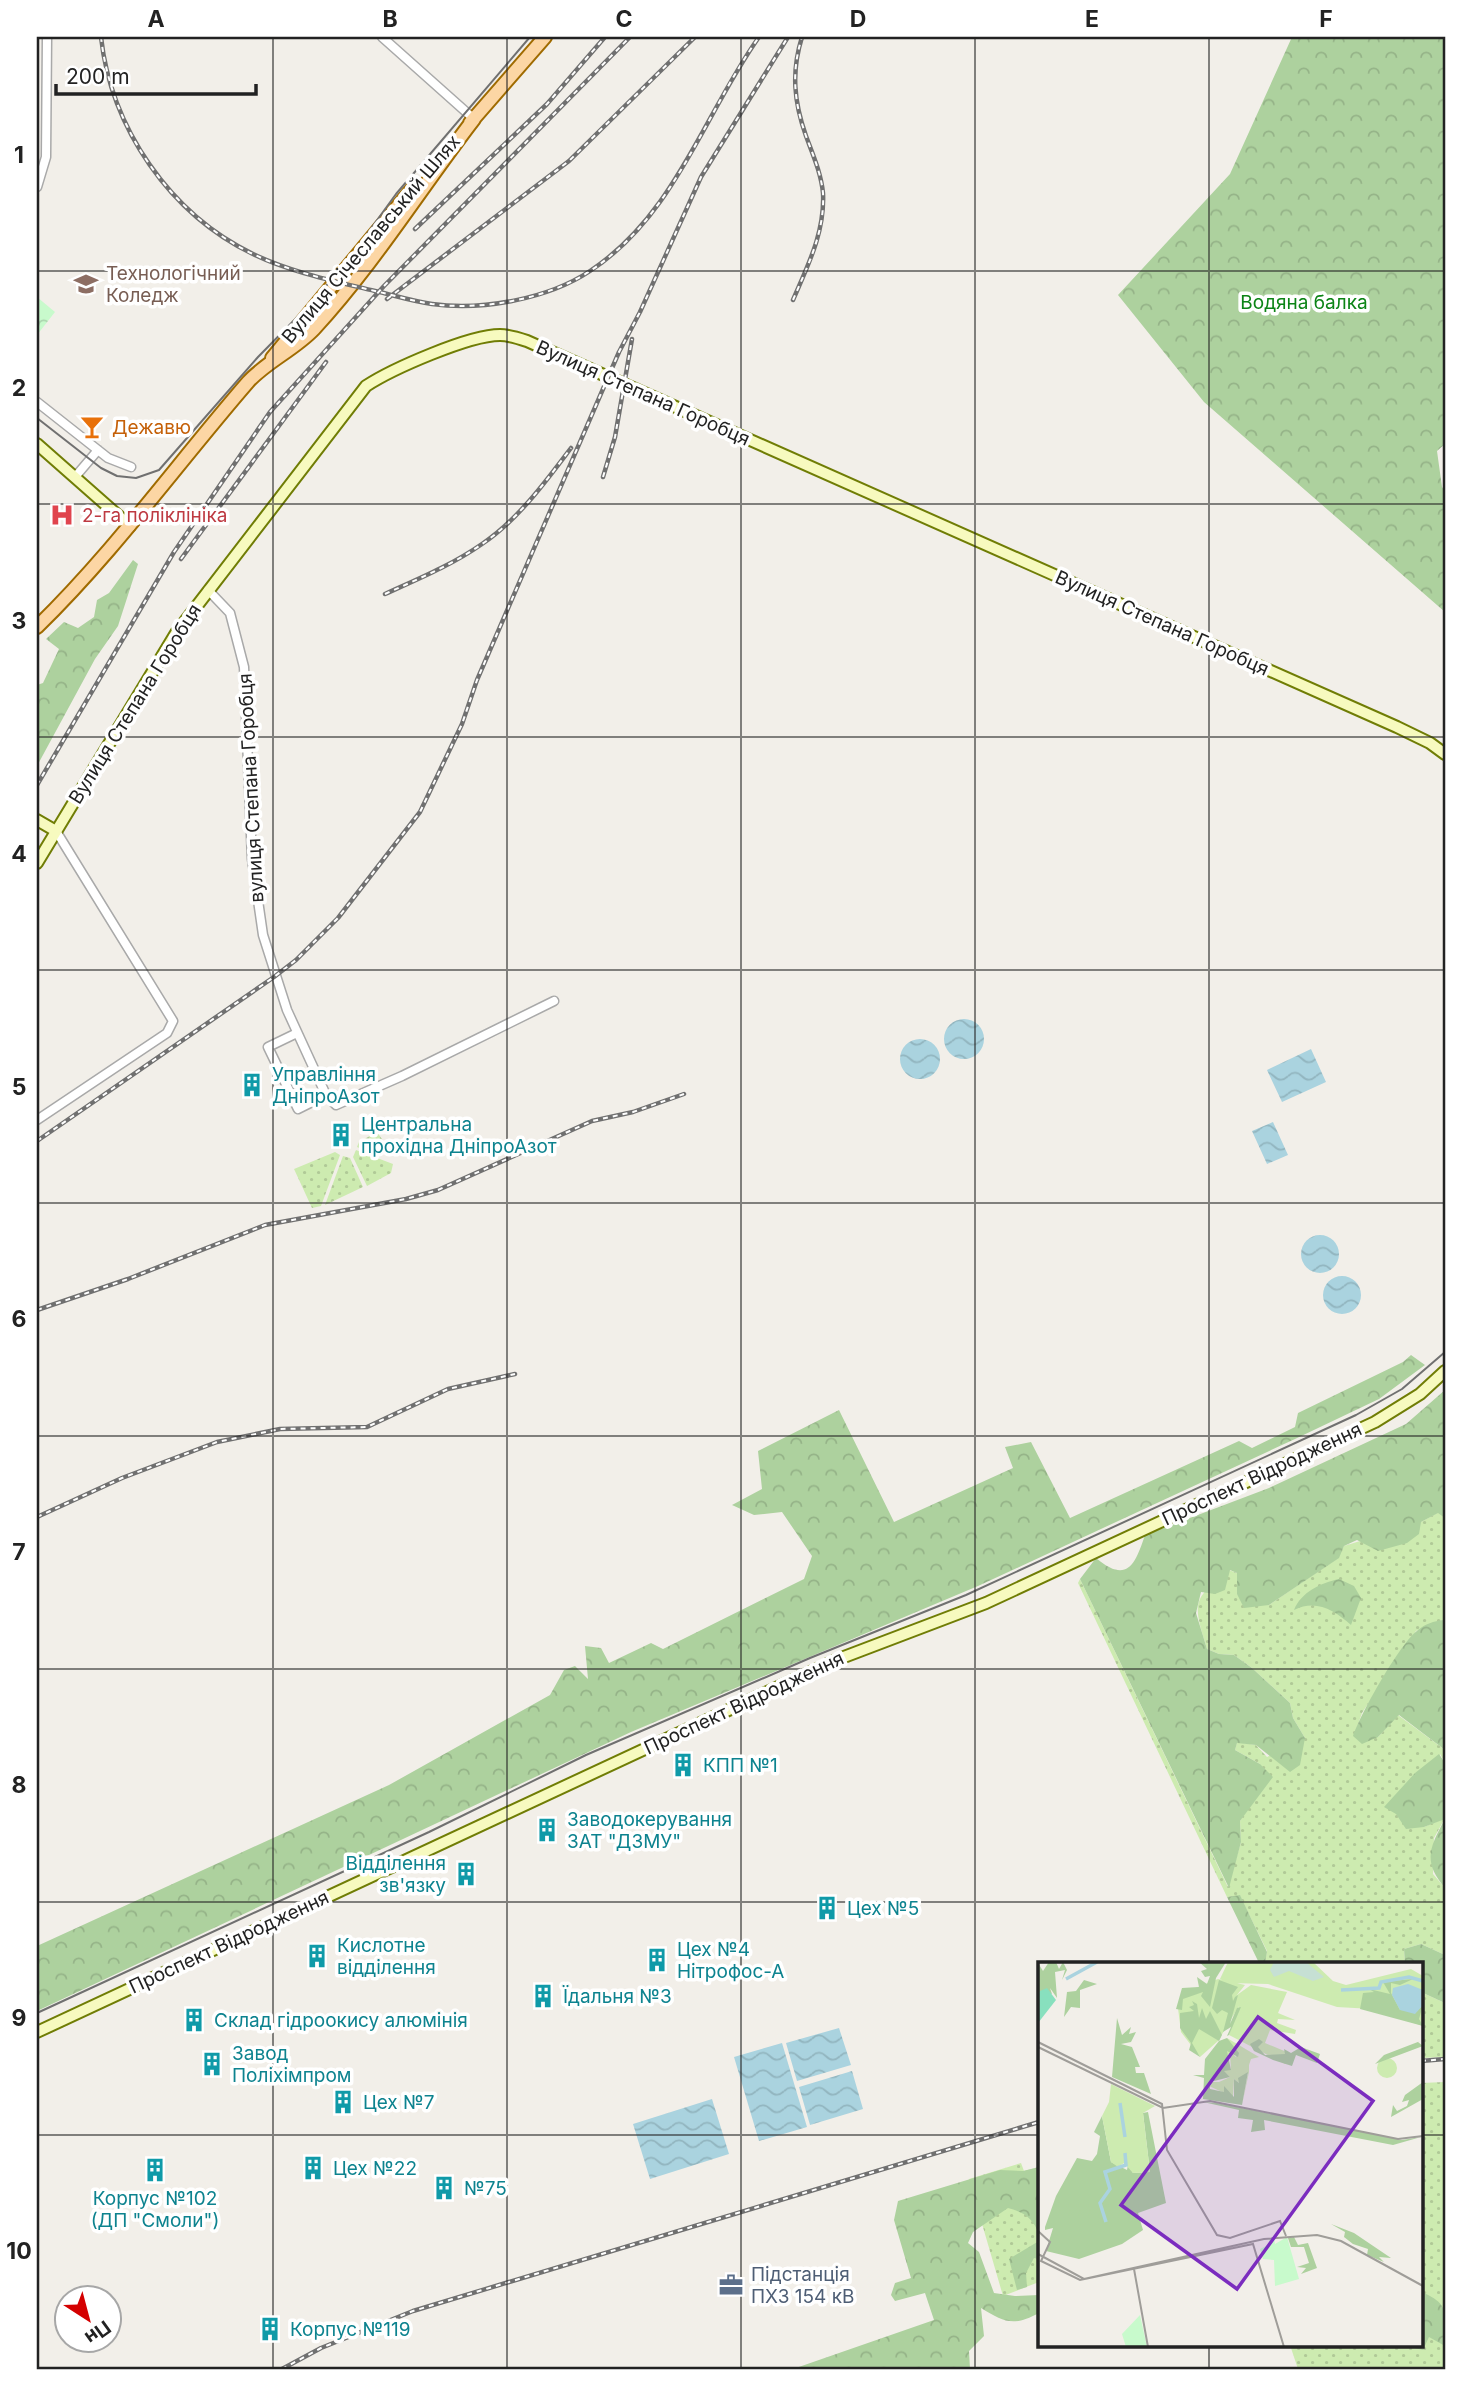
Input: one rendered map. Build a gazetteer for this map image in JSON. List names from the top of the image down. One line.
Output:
{"streets":{"main road":["Вулиця Січеславський Шлях","Вулиця Степана Горобця","Проспект Відродження"],"street":["вулиця Степана Горобця"]},"crossings":[["Вулиця Степана Горобця","вулиця Степана Горобця"]],"parks":["Водяна балка"],"places":{"school or university":["Технологічний Коледж"],"bar":["Дежавю"],"hospital":["2-га поліклініка"],"building":["Управління ДніпроАзот","Центральна прохідна ДніпроАзот","КПП №1","Заводокерування ЗАТ \"ДЗМУ\"","Відділення зв'язку","Цех №5","Кислотне відділення","Цех №4 Нітрофос-А","Їдальня №3","Склад гідроокису алюмінія","Завод Поліхімпром","Цех №7","Цех №22","Корпус №102 (ДП \"Смоли\")","№75","Корпус №119"],"office":["Підстанція ПХЗ 154 кВ"]},"scale_bar":"200 m","north":"bottom right","grid":{"columns":["A","B","C","D","E","F"],"rows":["1","2","3","4","5","6","7","8","9","10"]}}
